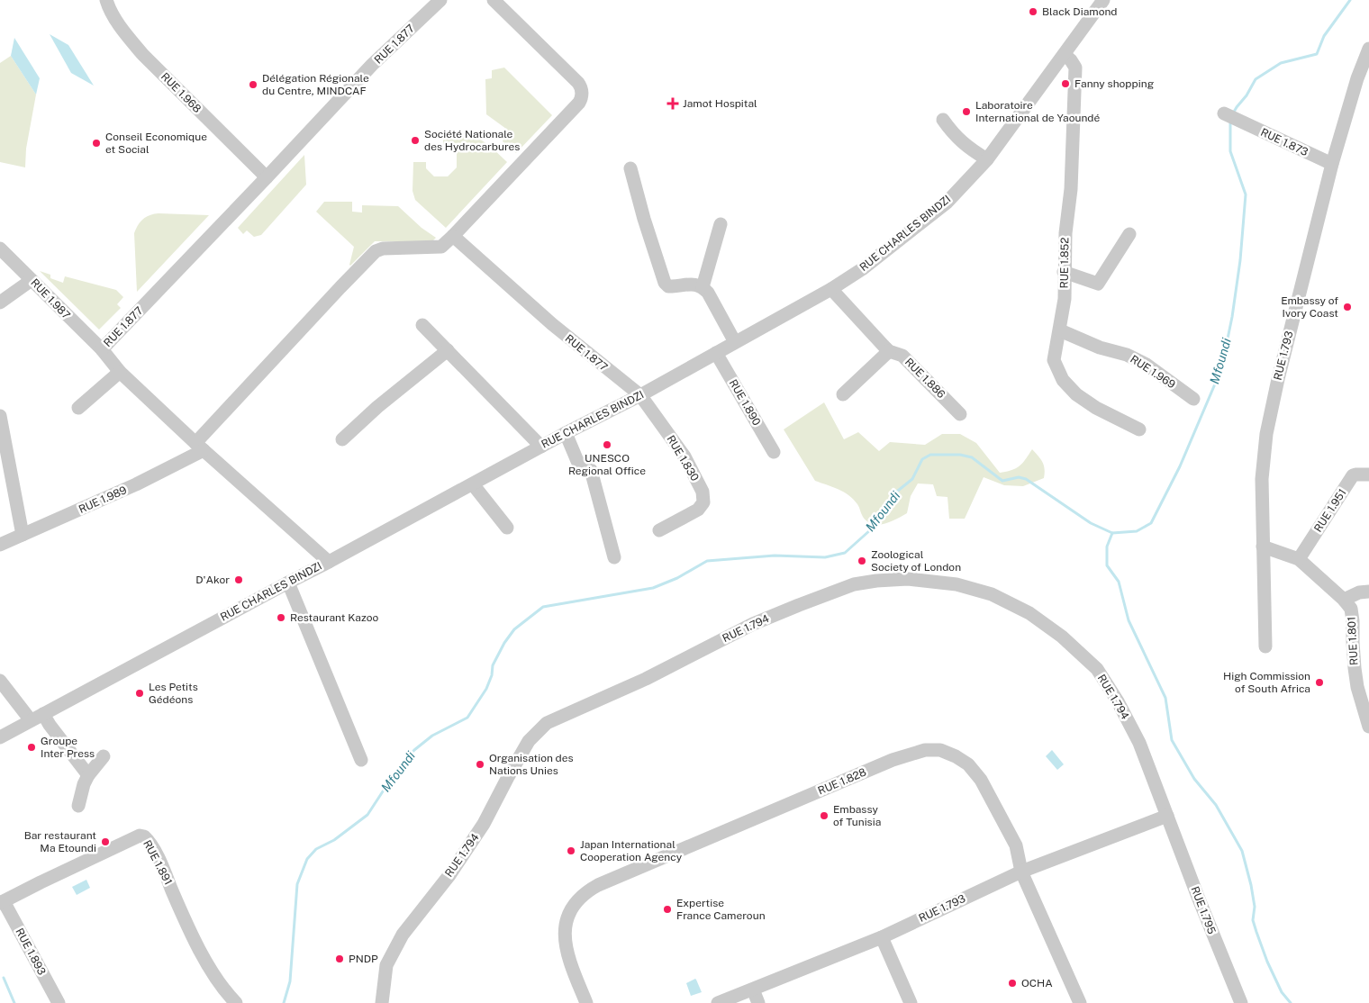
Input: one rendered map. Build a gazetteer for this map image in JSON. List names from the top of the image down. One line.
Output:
{"streets":{"street":["RUE 1.877","RUE 1.968","RUE 1.873","RUE CHARLES BINDZI","RUE 1.852","RUE 1.987","RUE 1.793","RUE 1.969","RUE 1.886","RUE 1.890","RUE 1.830","RUE 1.989","RUE 1.951","RUE 1.794","RUE 1.801","RUE 1.828","RUE 1.891","RUE 1.795","RUE 1.893"]},"crossings":[["RUE 1.877","RUE 1.968"],["RUE 1.877","RUE CHARLES BINDZI"],["RUE 1.877","RUE 1.987"],["RUE 1.877","RUE 1.830"],["RUE 1.877","RUE 1.989"],["RUE 1.873","RUE 1.793"],["RUE CHARLES BINDZI","RUE 1.852"],["RUE CHARLES BINDZI","RUE 1.886"],["RUE CHARLES BINDZI","RUE 1.890"],["RUE CHARLES BINDZI","RUE 1.830"],["RUE 1.852","RUE 1.969"],["RUE 1.793","RUE 1.794"],["RUE 1.793","RUE 1.801"],["RUE 1.793","RUE 1.828"],["RUE 1.793","RUE 1.795"],["RUE 1.951","RUE 1.801"],["RUE 1.794","RUE 1.795"],["RUE 1.891","RUE 1.893"]],"water":["Mfoundi"],"places":{"other":["Black Diamond","Fanny shopping","Délégation Régionale du Centre, MINDCAF","Laboratoire International de Yaoundé","Société Nationale des Hydrocarbures","Conseil Economique et Social","Embassy of Ivory Coast","UNESCO Regional Office","Zoological Society of London","D'Akor","Restaurant Kazoo","High Commission of South Africa","Les Petits Gédéons","Groupe Inter Press","Organisation des Nations Unies","Embassy of Tunisia","Bar restaurant Ma Etoundi","Japan International Cooperation Agency","Expertise France Cameroun","PNDP","OCHA"],"health":["Jamot Hospital"]}}
